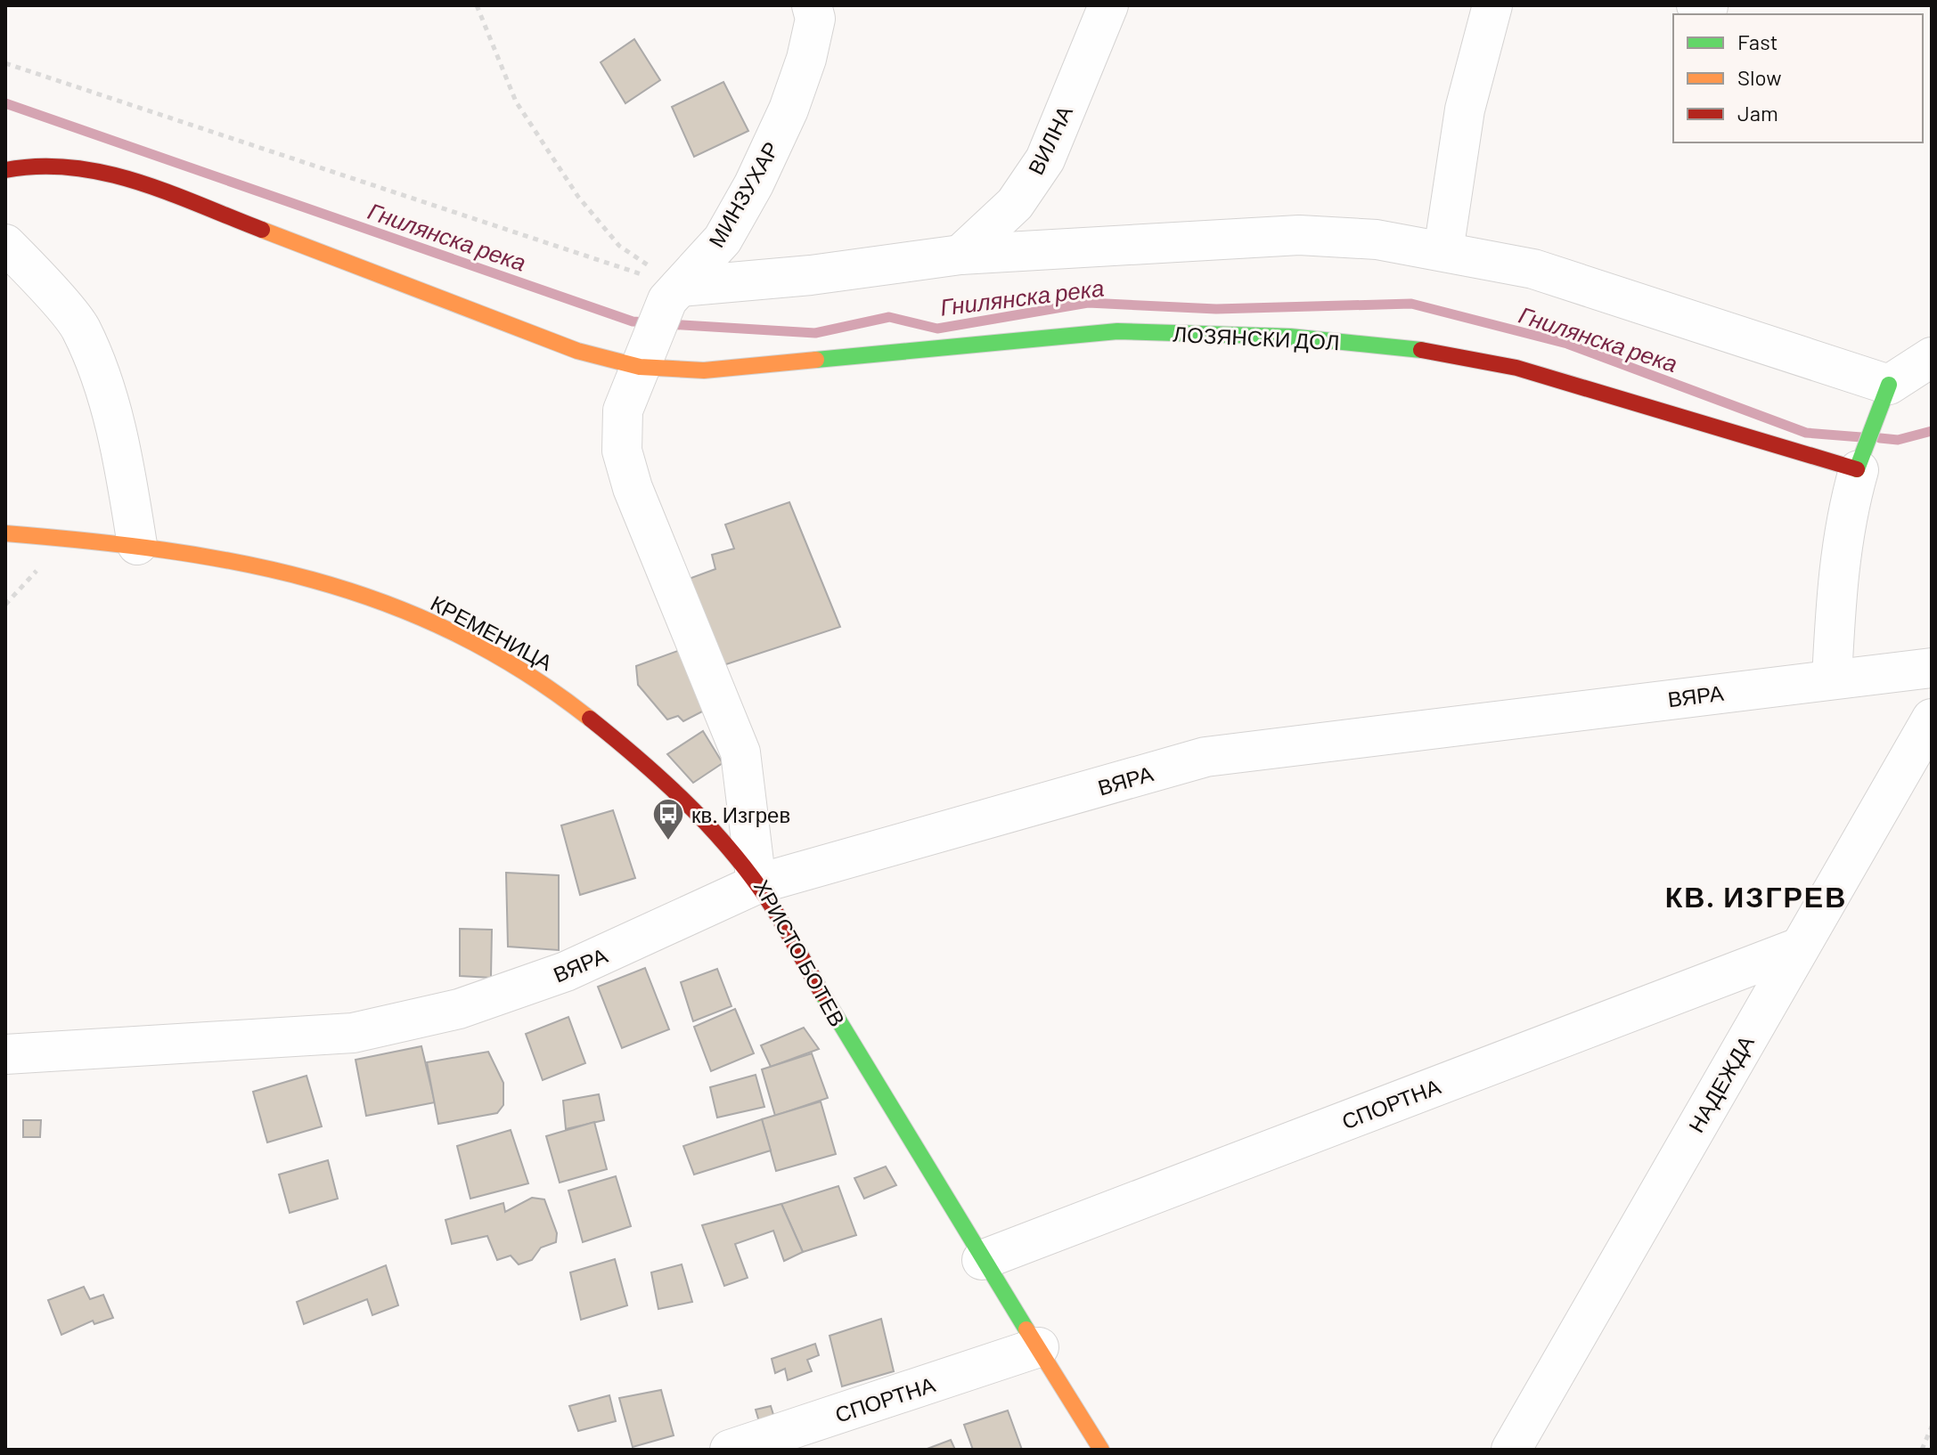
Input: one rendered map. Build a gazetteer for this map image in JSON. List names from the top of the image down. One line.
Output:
{"streets":{"street":["ВИЛНА","МИНЗУХАР","ЛОЗЯНСКИ ДОЛ","КРЕМЕНИЦА","ВЯРА","ХРИСТО БОТЕВ","НАДЕЖДА","СПОРТНА"]},"crossings":[["МИНЗУХАР","ЛОЗЯНСКИ ДОЛ"],["МИНЗУХАР","ХРИСТО БОТЕВ"],["ЛОЗЯНСКИ ДОЛ","ХРИСТО БОТЕВ"],["КРЕМЕНИЦА","ВЯРА"],["КРЕМЕНИЦА","ХРИСТО БОТЕВ"],["ВЯРА","ХРИСТО БОТЕВ"],["ХРИСТО БОТЕВ","СПОРТНА"],["НАДЕЖДА","СПОРТНА"]],"districts":["КВ. ИЗГРЕВ"],"water":["Гнилянска река"],"places":{"bus stop":["кв. Изгрев"]},"legend":["Fast","Slow","Jam"]}
